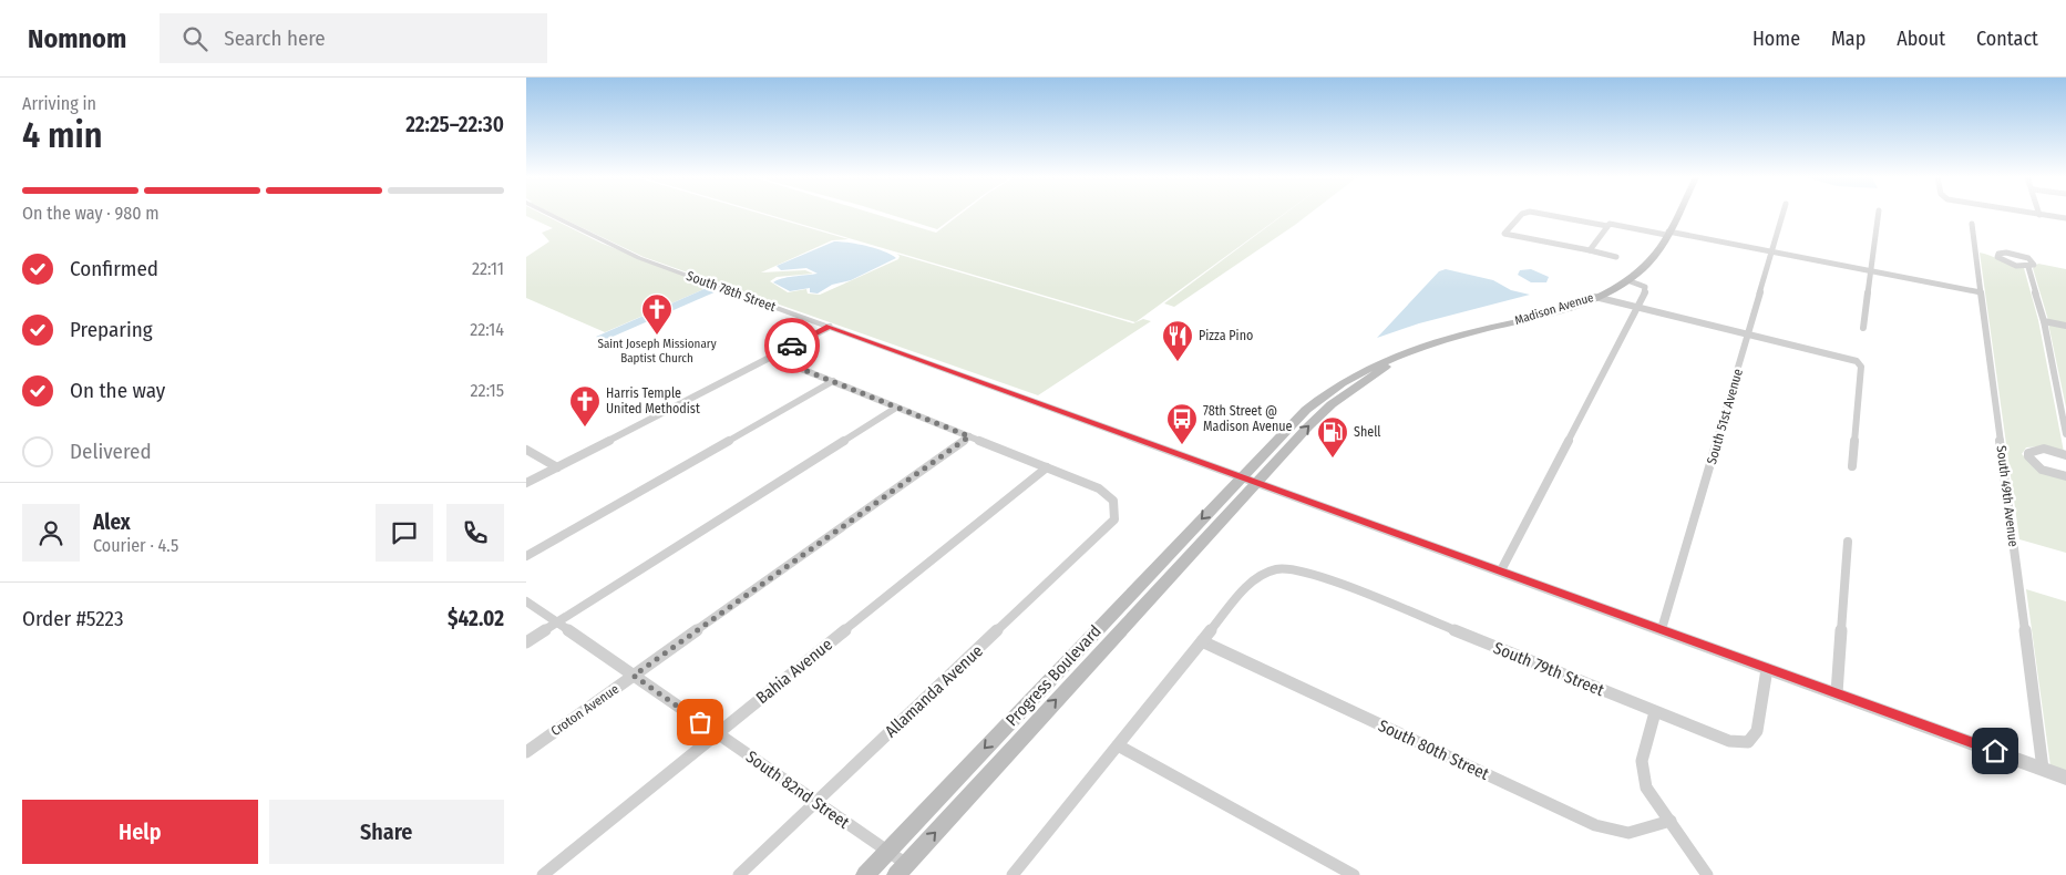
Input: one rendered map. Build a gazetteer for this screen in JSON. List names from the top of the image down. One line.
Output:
{"streets":{"main road":["Madison Avenue","Progress Boulevard"],"street":["South 78th Street","South 51st Avenue","South 49th Avenue","South 79th Street","Bahia Avenue","Allamanda Avenue","Croton Avenue","South 80th Street","South 82nd Street"]},"crossings":[["South 78th Street","Madison Avenue"],["South 78th Street","South 51st Avenue"],["South 78th Street","South 49th Avenue"],["South 78th Street","South 79th Street"],["South 78th Street","Progress Boulevard"],["Madison Avenue","Progress Boulevard"],["South 79th Street","South 80th Street"],["Bahia Avenue","Allamanda Avenue"],["Bahia Avenue","South 82nd Street"],["Progress Boulevard","South 82nd Street"],["Allamanda Avenue","South 82nd Street"],["Croton Avenue","South 82nd Street"]],"places":{"church":["Saint Joseph Missionary Baptist Church","Harris Temple United Methodist"],"restaurant":["Pizza Pino"],"bus stop":["78th Street @ Madison Avenue"],"fuel station":["Shell"]},"page":{"header":"Nomnom","search":"Search here","nav":["Home","Map","About","Contact"],"heading":["4 min","Arriving in","22:25–22:30"],"panel":["Alex","Courier · 4.5","Order #5223","$42.02"],"bar":"On the way · 980 m","list":[["Confirmed","22:11"],["Preparing","22:14"],["On the way","22:15"],"Delivered"],"buttons":["Help","Share"]}}
